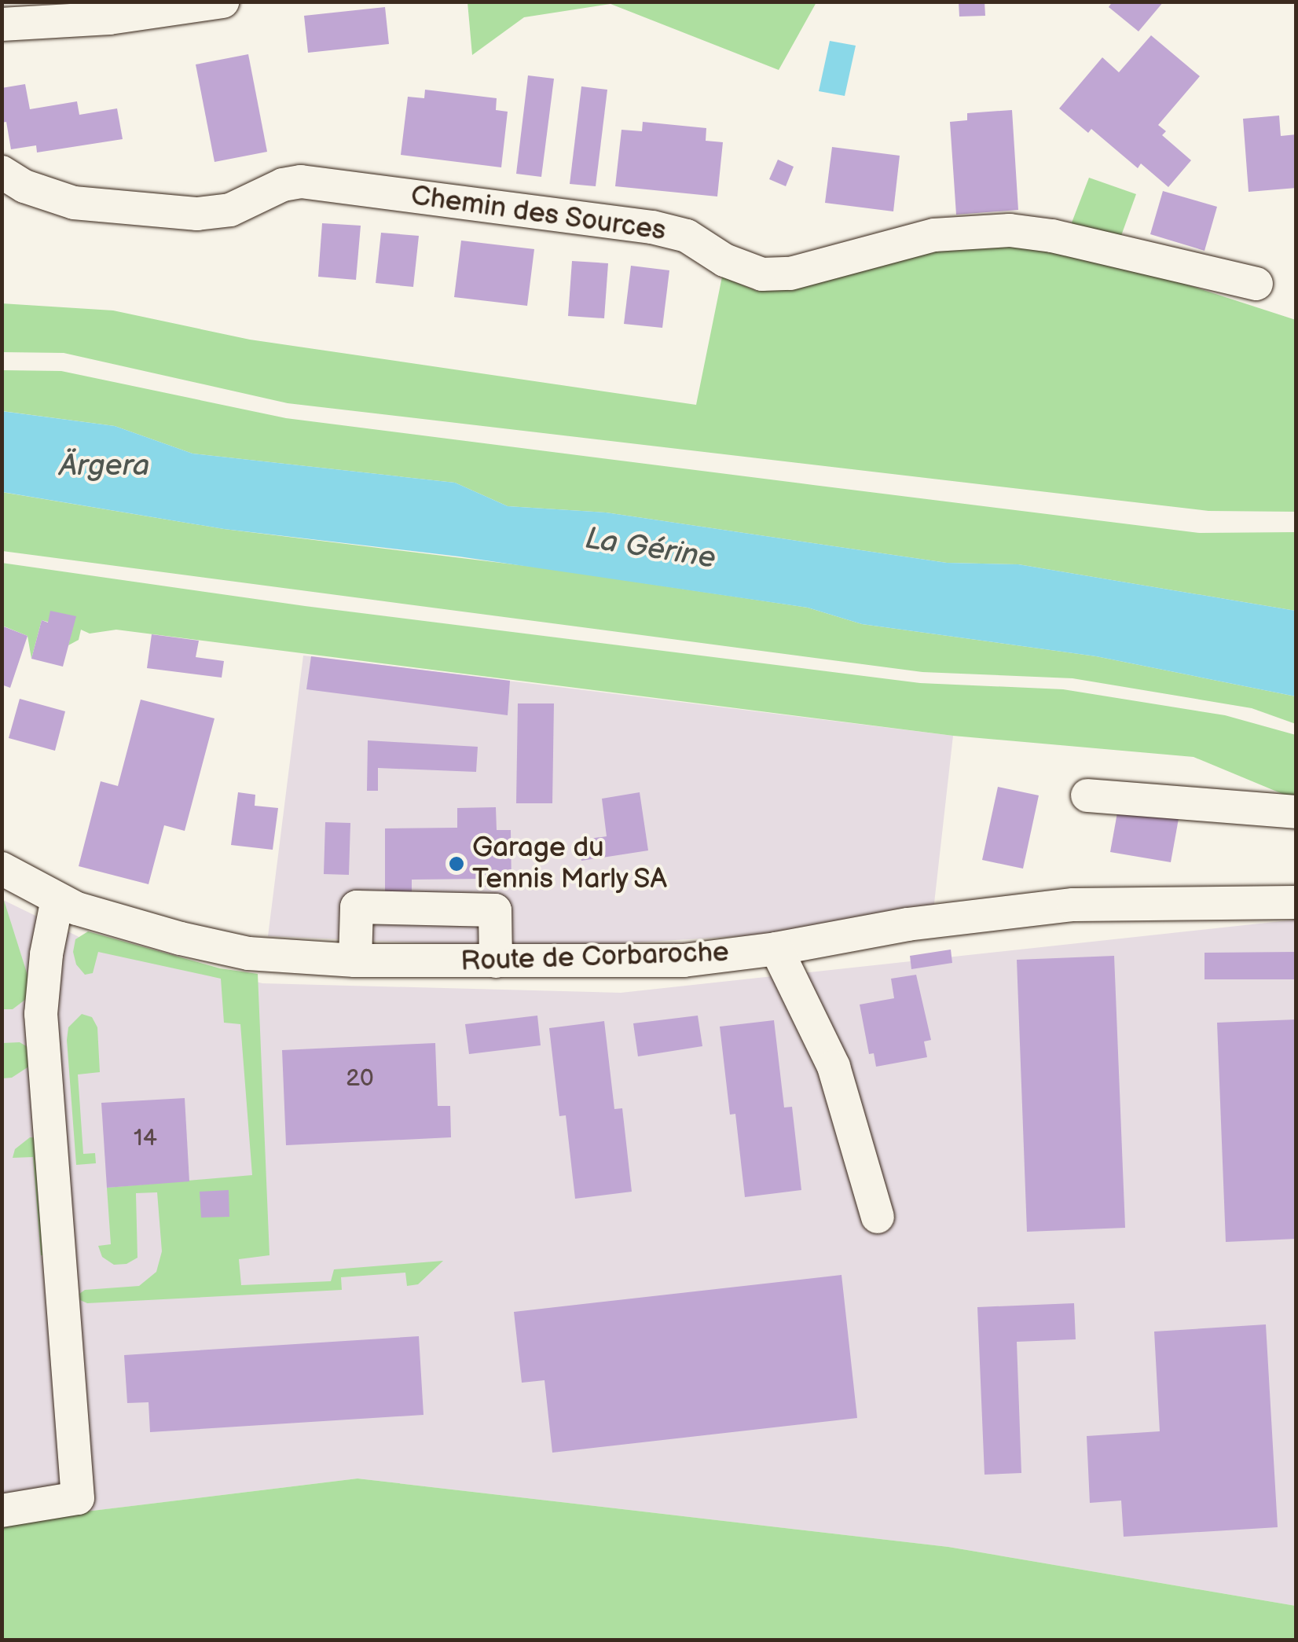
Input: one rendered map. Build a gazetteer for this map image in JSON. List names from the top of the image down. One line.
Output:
{"streets":{"street":["Chemin des Sources","Route de Corbaroche"]},"water":["Ärgera","La Gérine"],"places":["Garage du Tennis Marly SA"],"house_numbers":["20","14"]}
